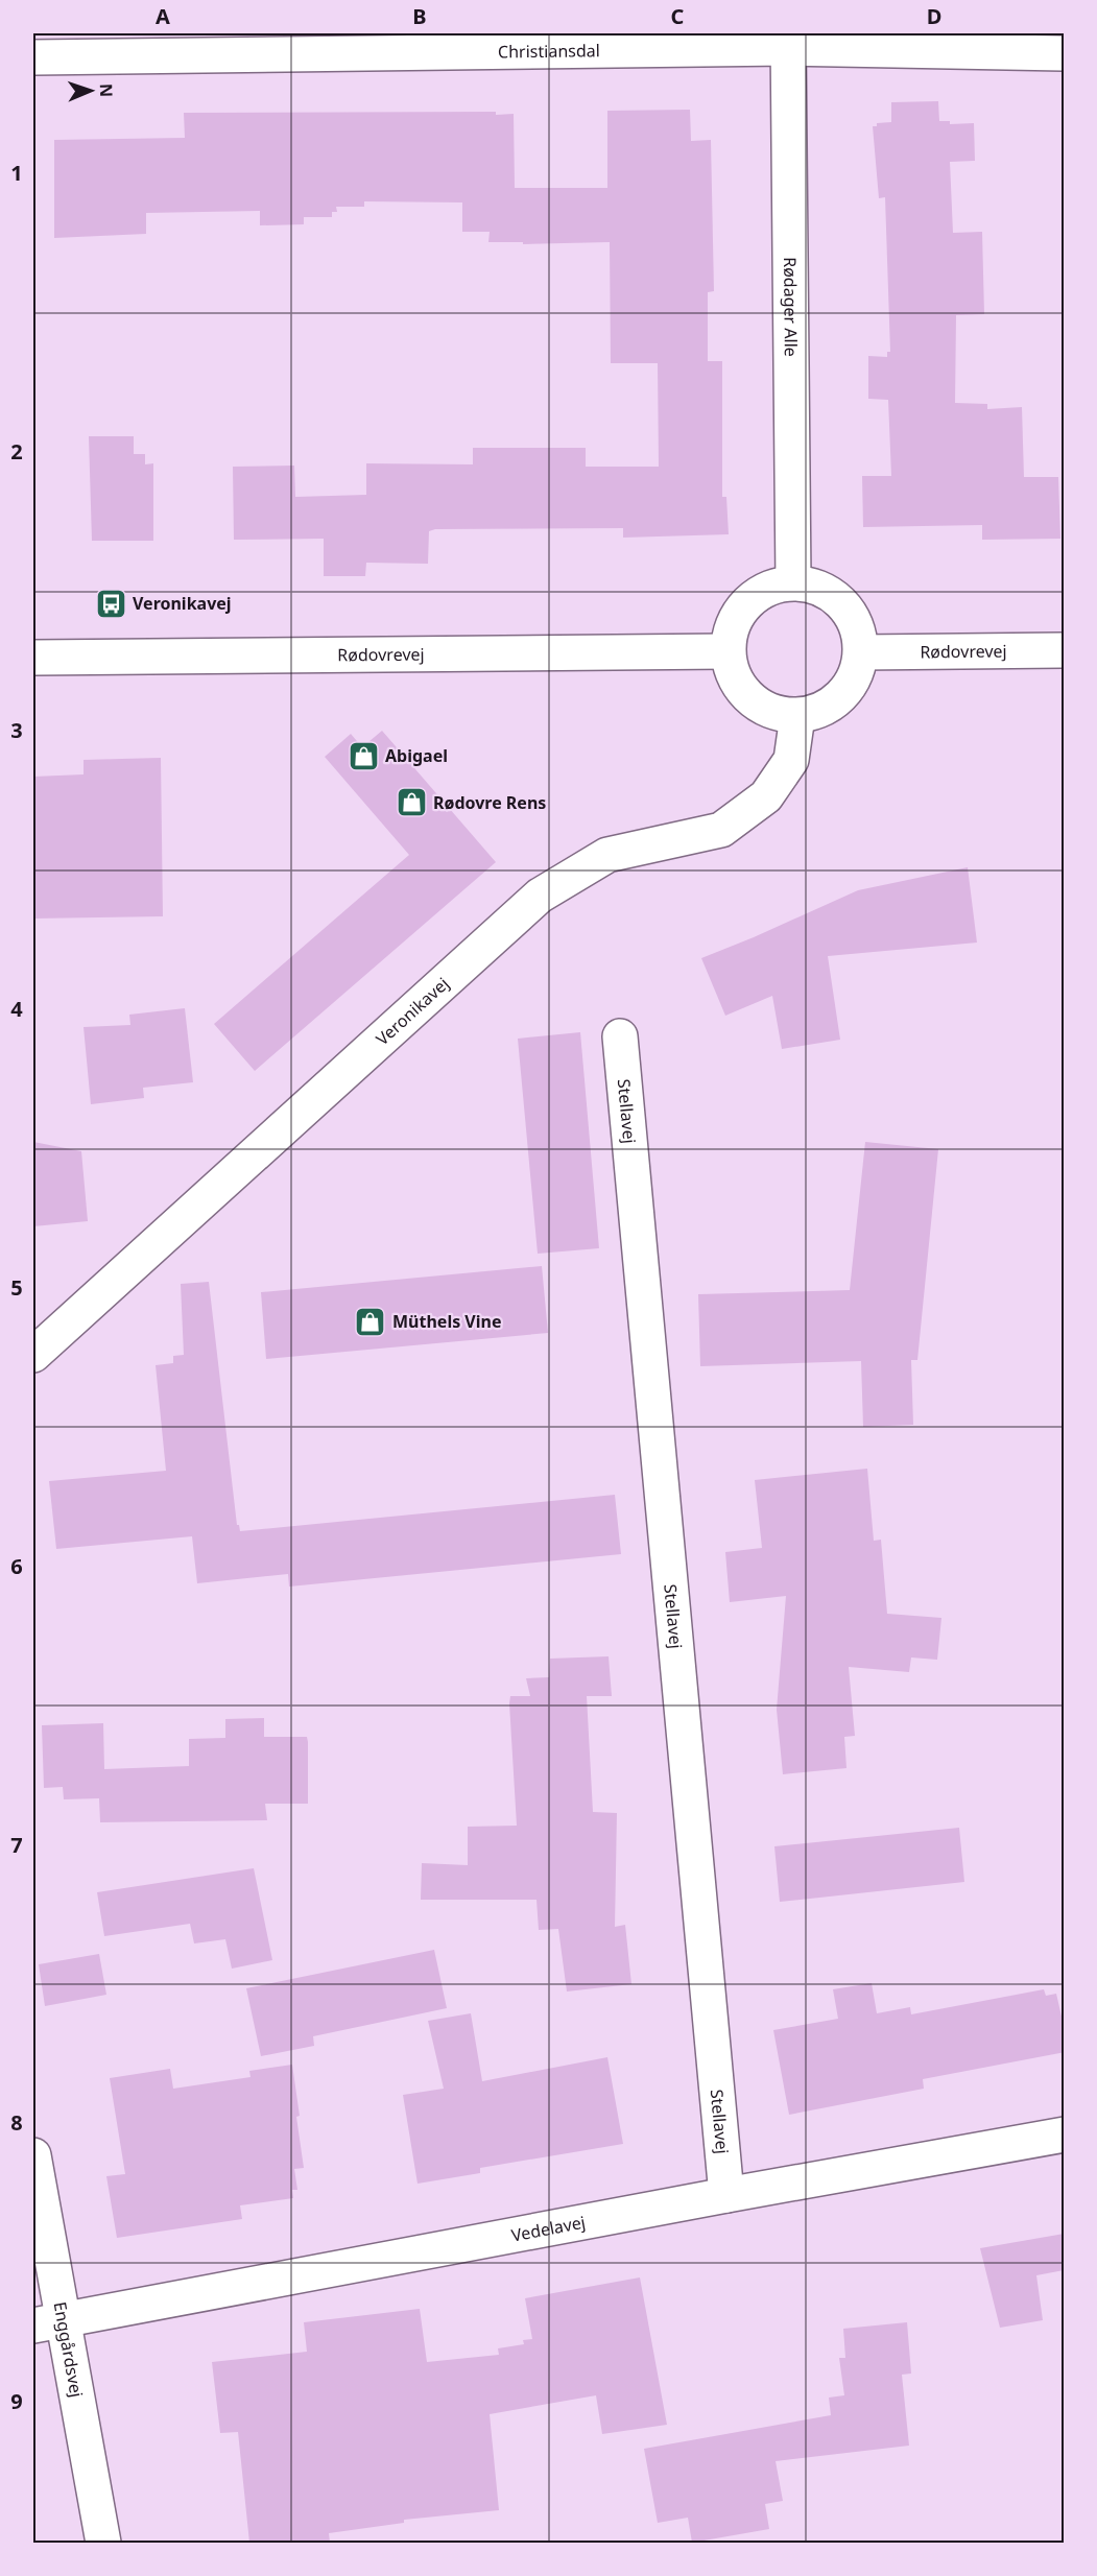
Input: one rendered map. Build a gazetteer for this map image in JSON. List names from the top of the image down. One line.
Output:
{"streets":{"street":["Christiansdal","Rødager Alle","Rødovrevej","Veronikavej","Stellavej","Vedelavej","Enggårdsvej"]},"crossings":[["Christiansdal","Rødager Alle"],["Rødager Alle","Rødovrevej"],["Rødager Alle","Veronikavej"],["Rødovrevej","Veronikavej"],["Stellavej","Vedelavej"],["Vedelavej","Enggårdsvej"]],"places":{"bus stop":["Veronikavej"],"shop":["Abigael","Rødovre Rens","Müthels Vine"]},"north":"right","grid":{"columns":["A","B","C","D"],"rows":["1","2","3","4","5","6","7","8","9"]}}
